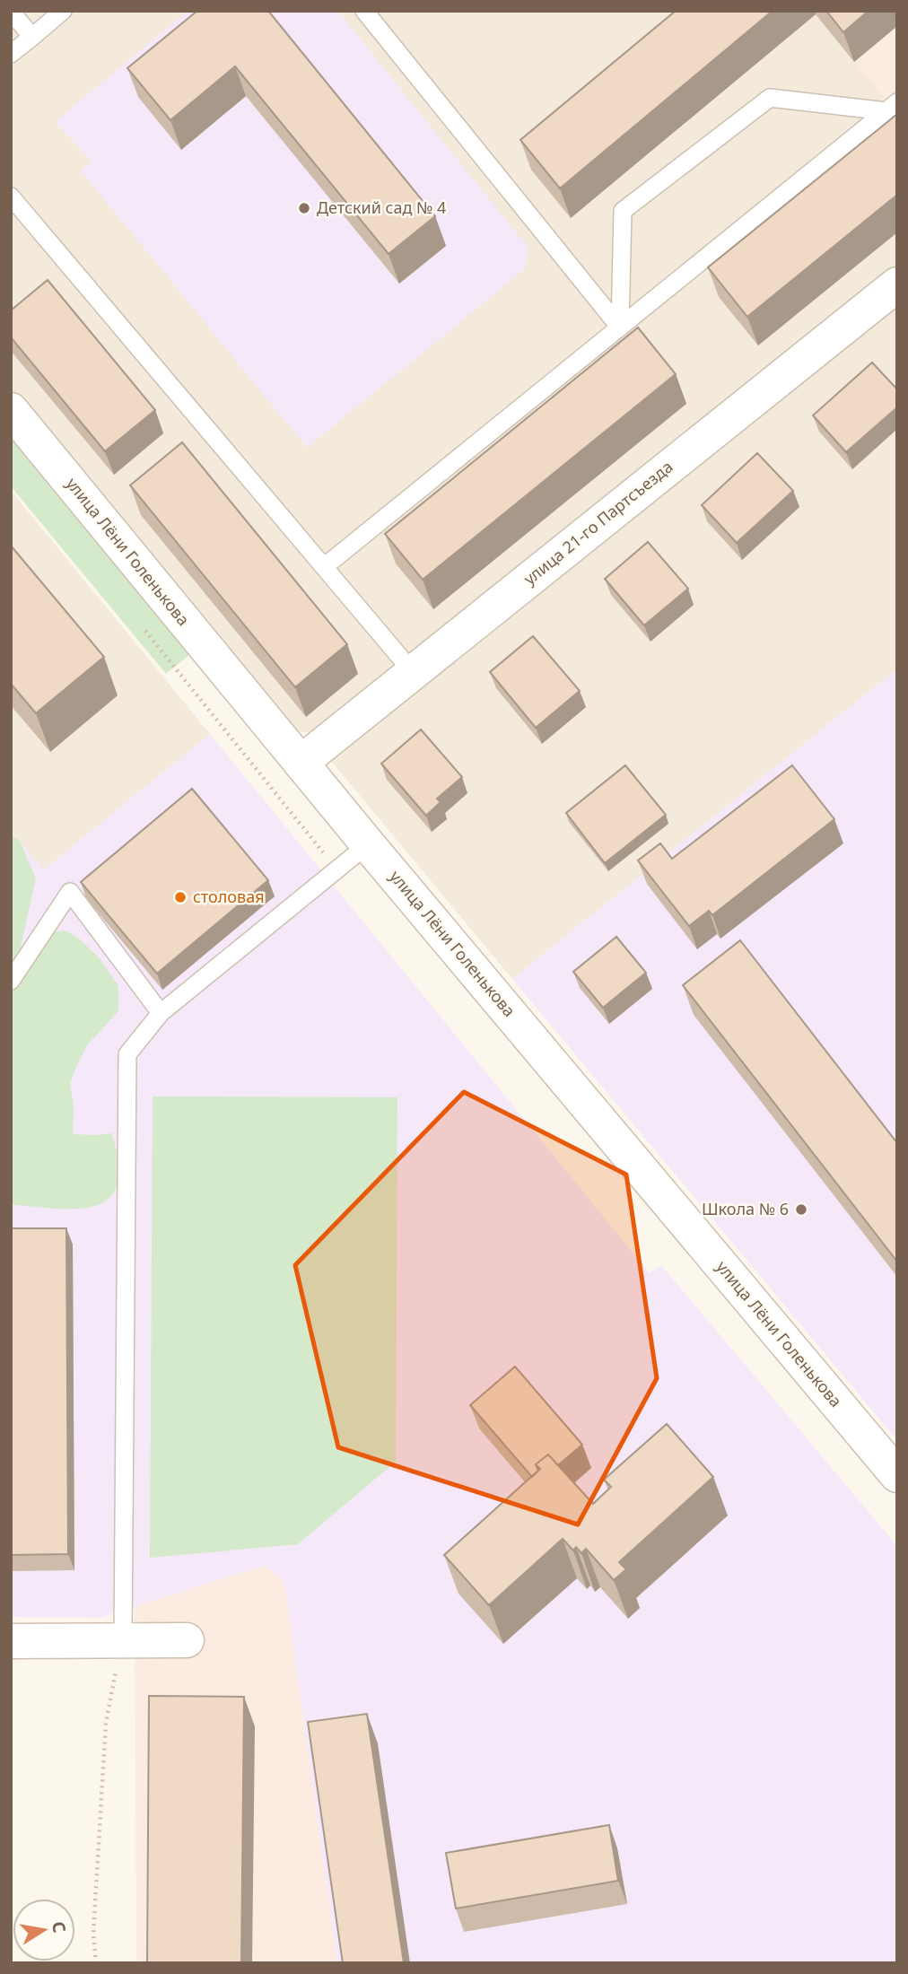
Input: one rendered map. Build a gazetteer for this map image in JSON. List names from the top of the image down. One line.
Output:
{"streets":{"street":["улица 21-го Партсъезда","улица Лёни Голенькова"]},"crossings":[["улица 21-го Партсъезда","улица Лёни Голенькова"]],"places":["Детский сад № 4","столовая","Школа № 6"],"north":"right"}
